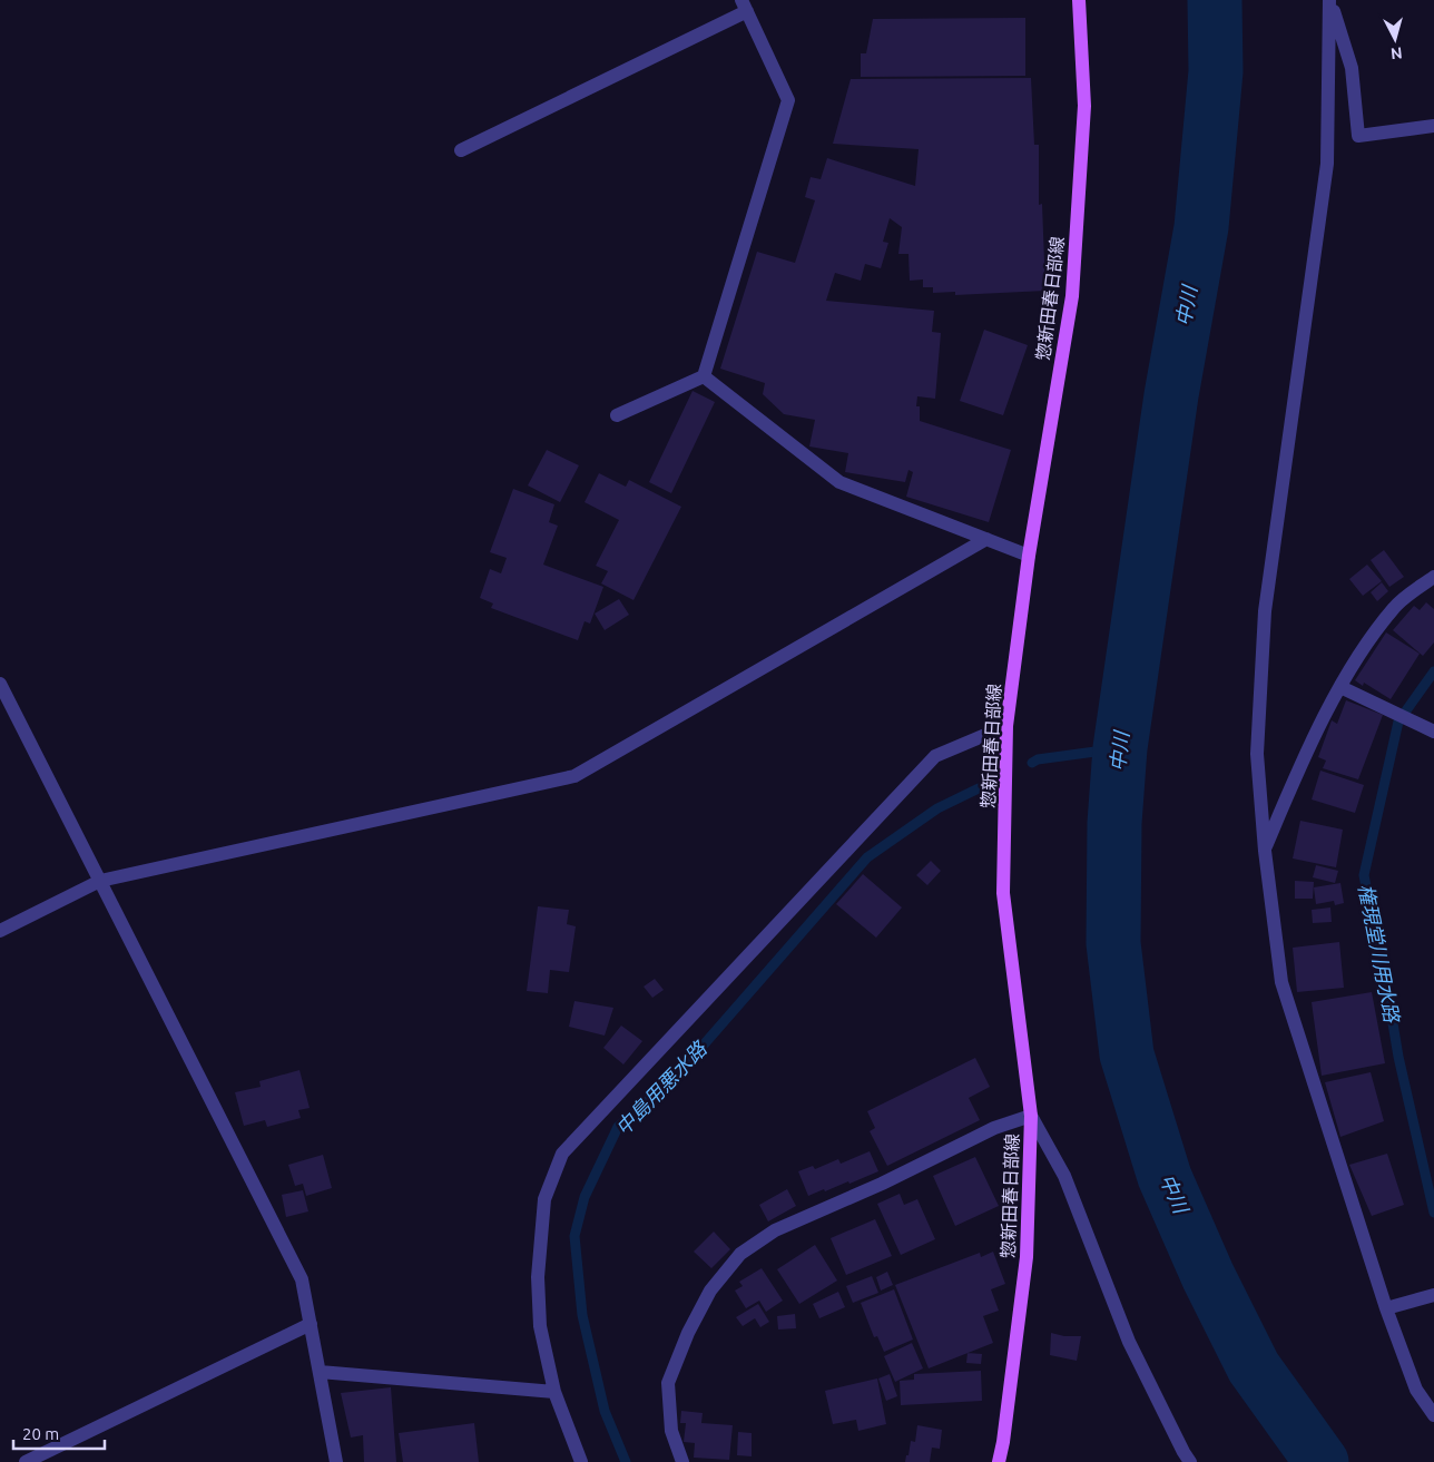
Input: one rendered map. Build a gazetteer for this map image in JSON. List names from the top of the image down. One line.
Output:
{"streets":{"main road":["惣新田春日部線"]},"water":["中川","権現堂川用水路","中島用悪水路"],"scale_bar":"20 m","north":"bottom"}
